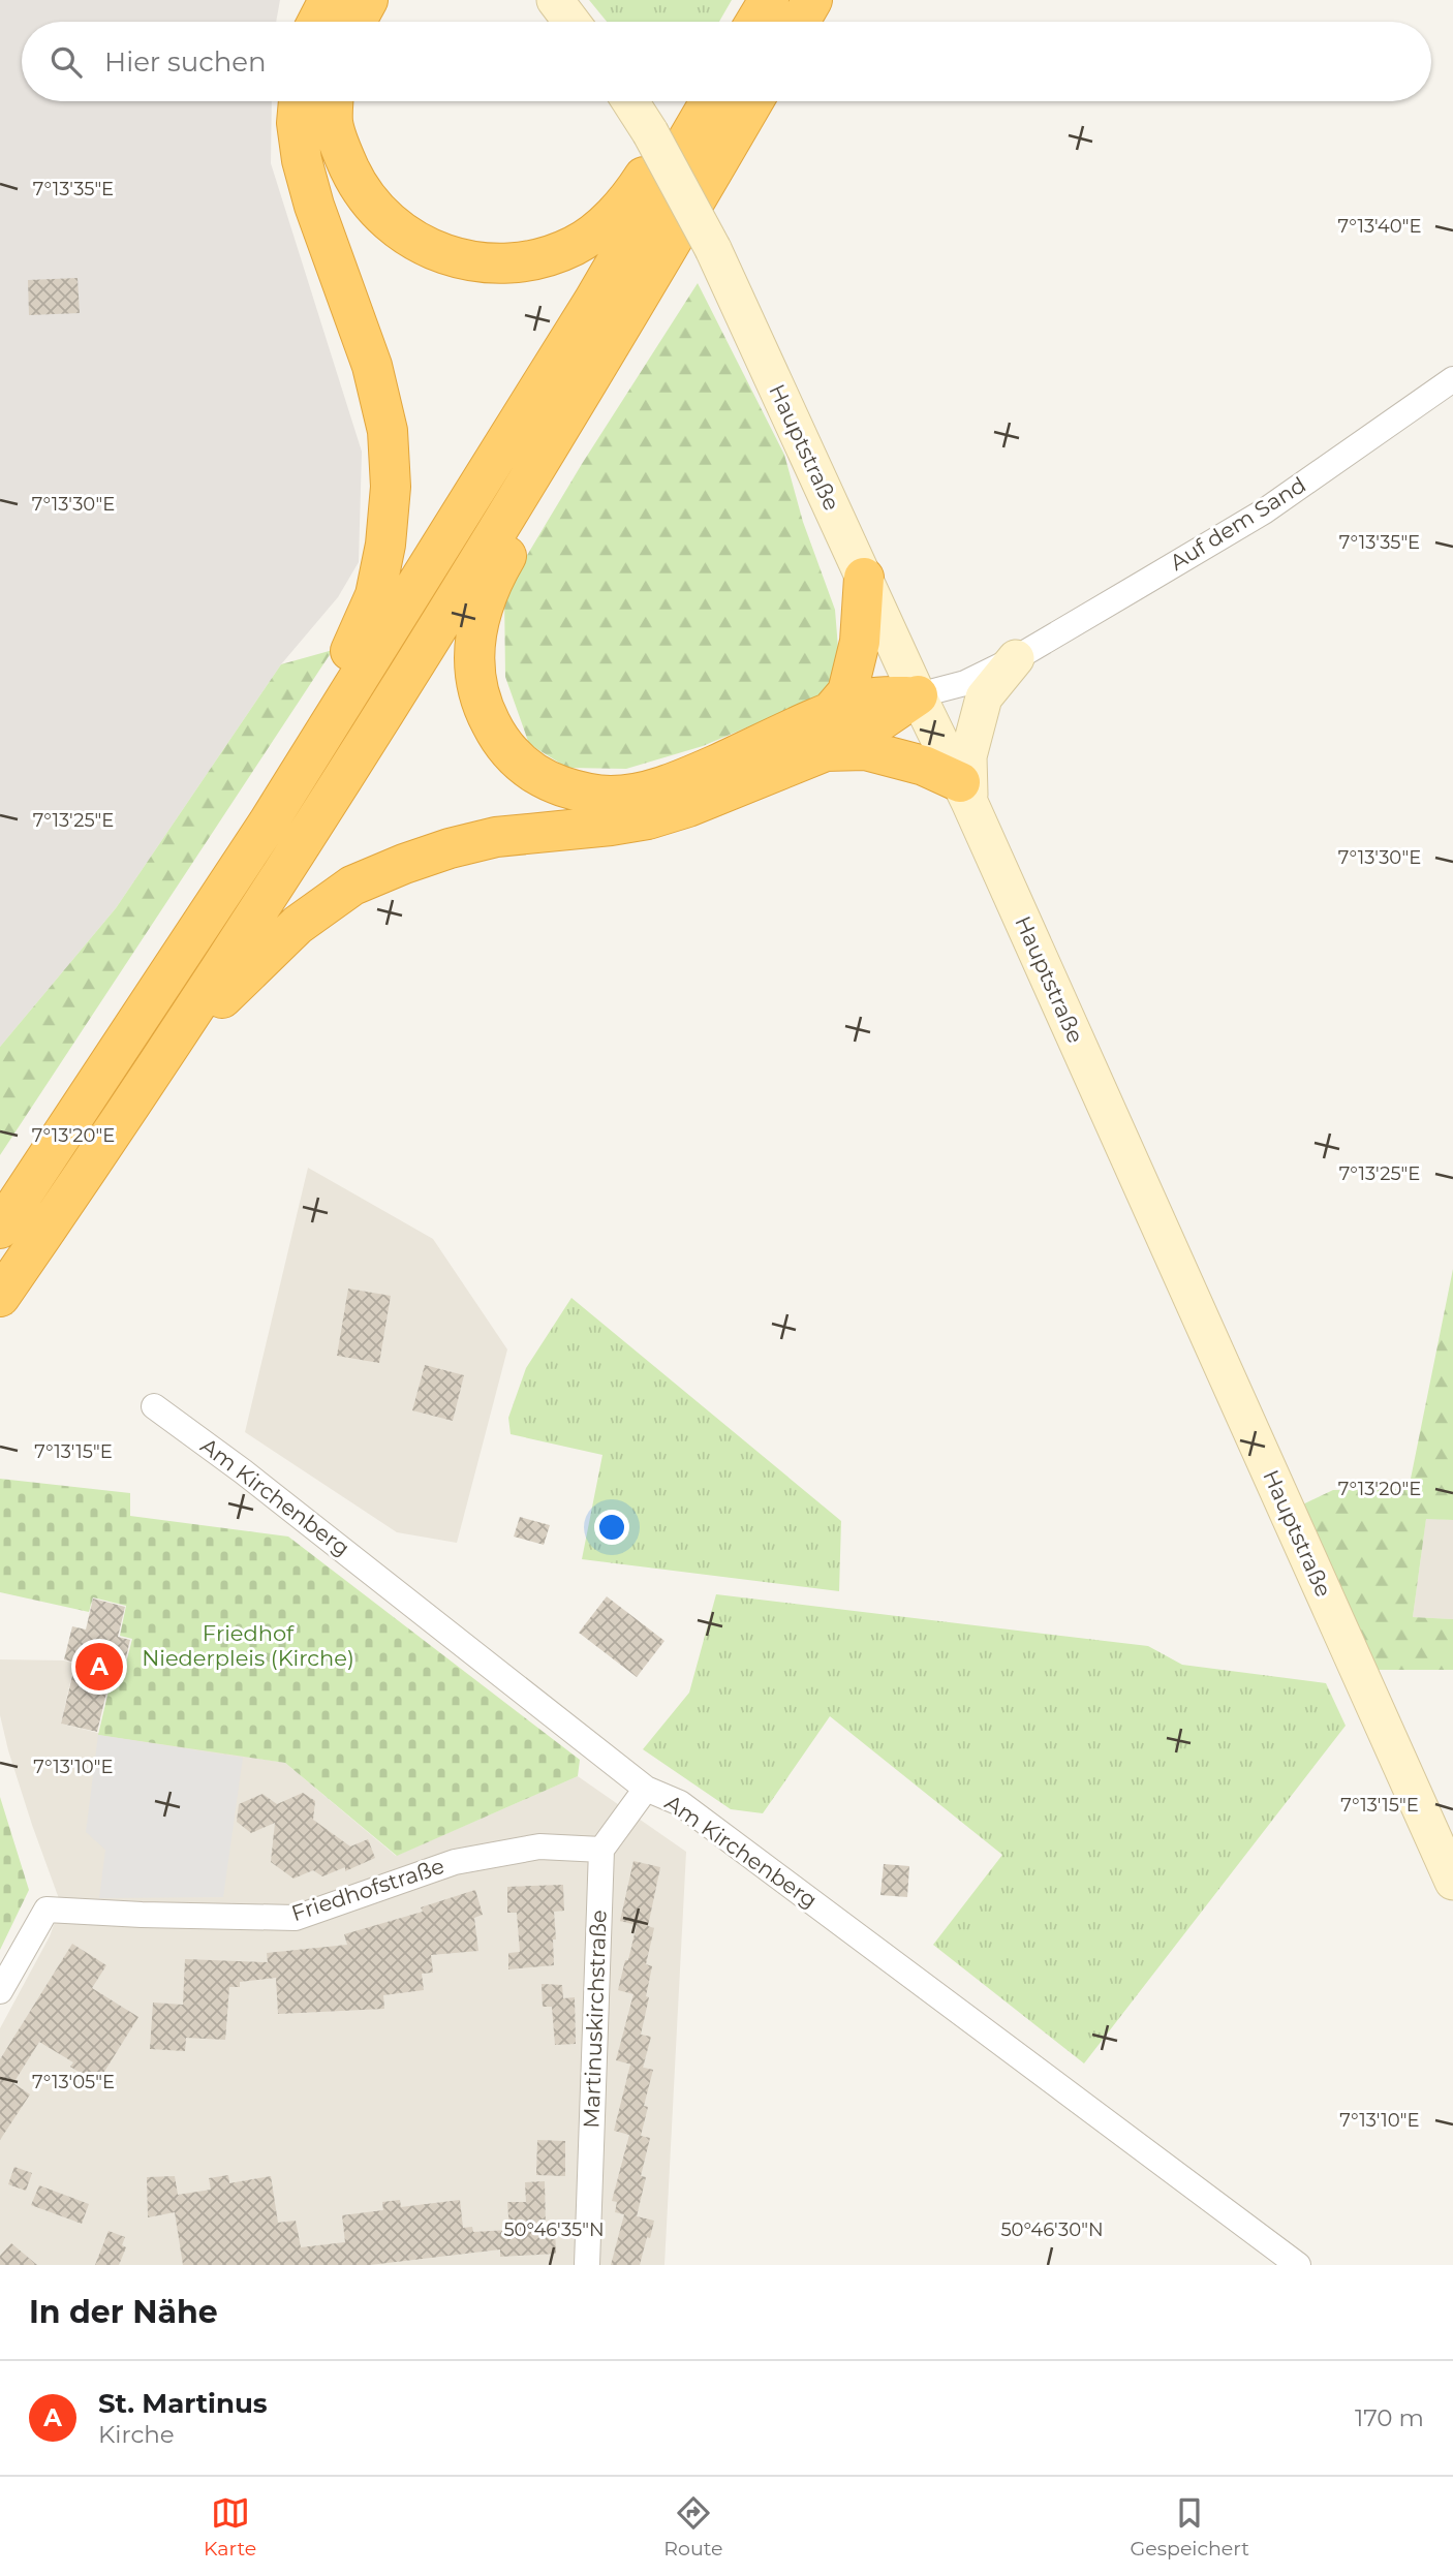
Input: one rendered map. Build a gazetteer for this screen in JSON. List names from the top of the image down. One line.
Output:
{"streets":{"main road":["Hauptstraße"],"street":["Auf dem Sand","Am Kirchenberg","Friedhofstraße","Martinuskirchstraße"]},"crossings":[["Hauptstraße","Auf dem Sand"],["Friedhofstraße","Martinuskirchstraße"]],"parks":["Friedhof Niederpleis (Kirche)"],"page":{"search":"Hier suchen","pins":"A","heading":"In der Nähe","list":[{"mark":"A","name":"St. Martinus","note":"Kirche","value":"170 m"}],"nav":["Karte","Route","Gespeichert"]},"coordinates":["7°13'35\"E","7°13'40\"E","7°13'30\"E","7°13'25\"E","7°13'20\"E","7°13'15\"E","7°13'10\"E","7°13'05\"E","50°46'35\"N","50°46'30\"N"]}
